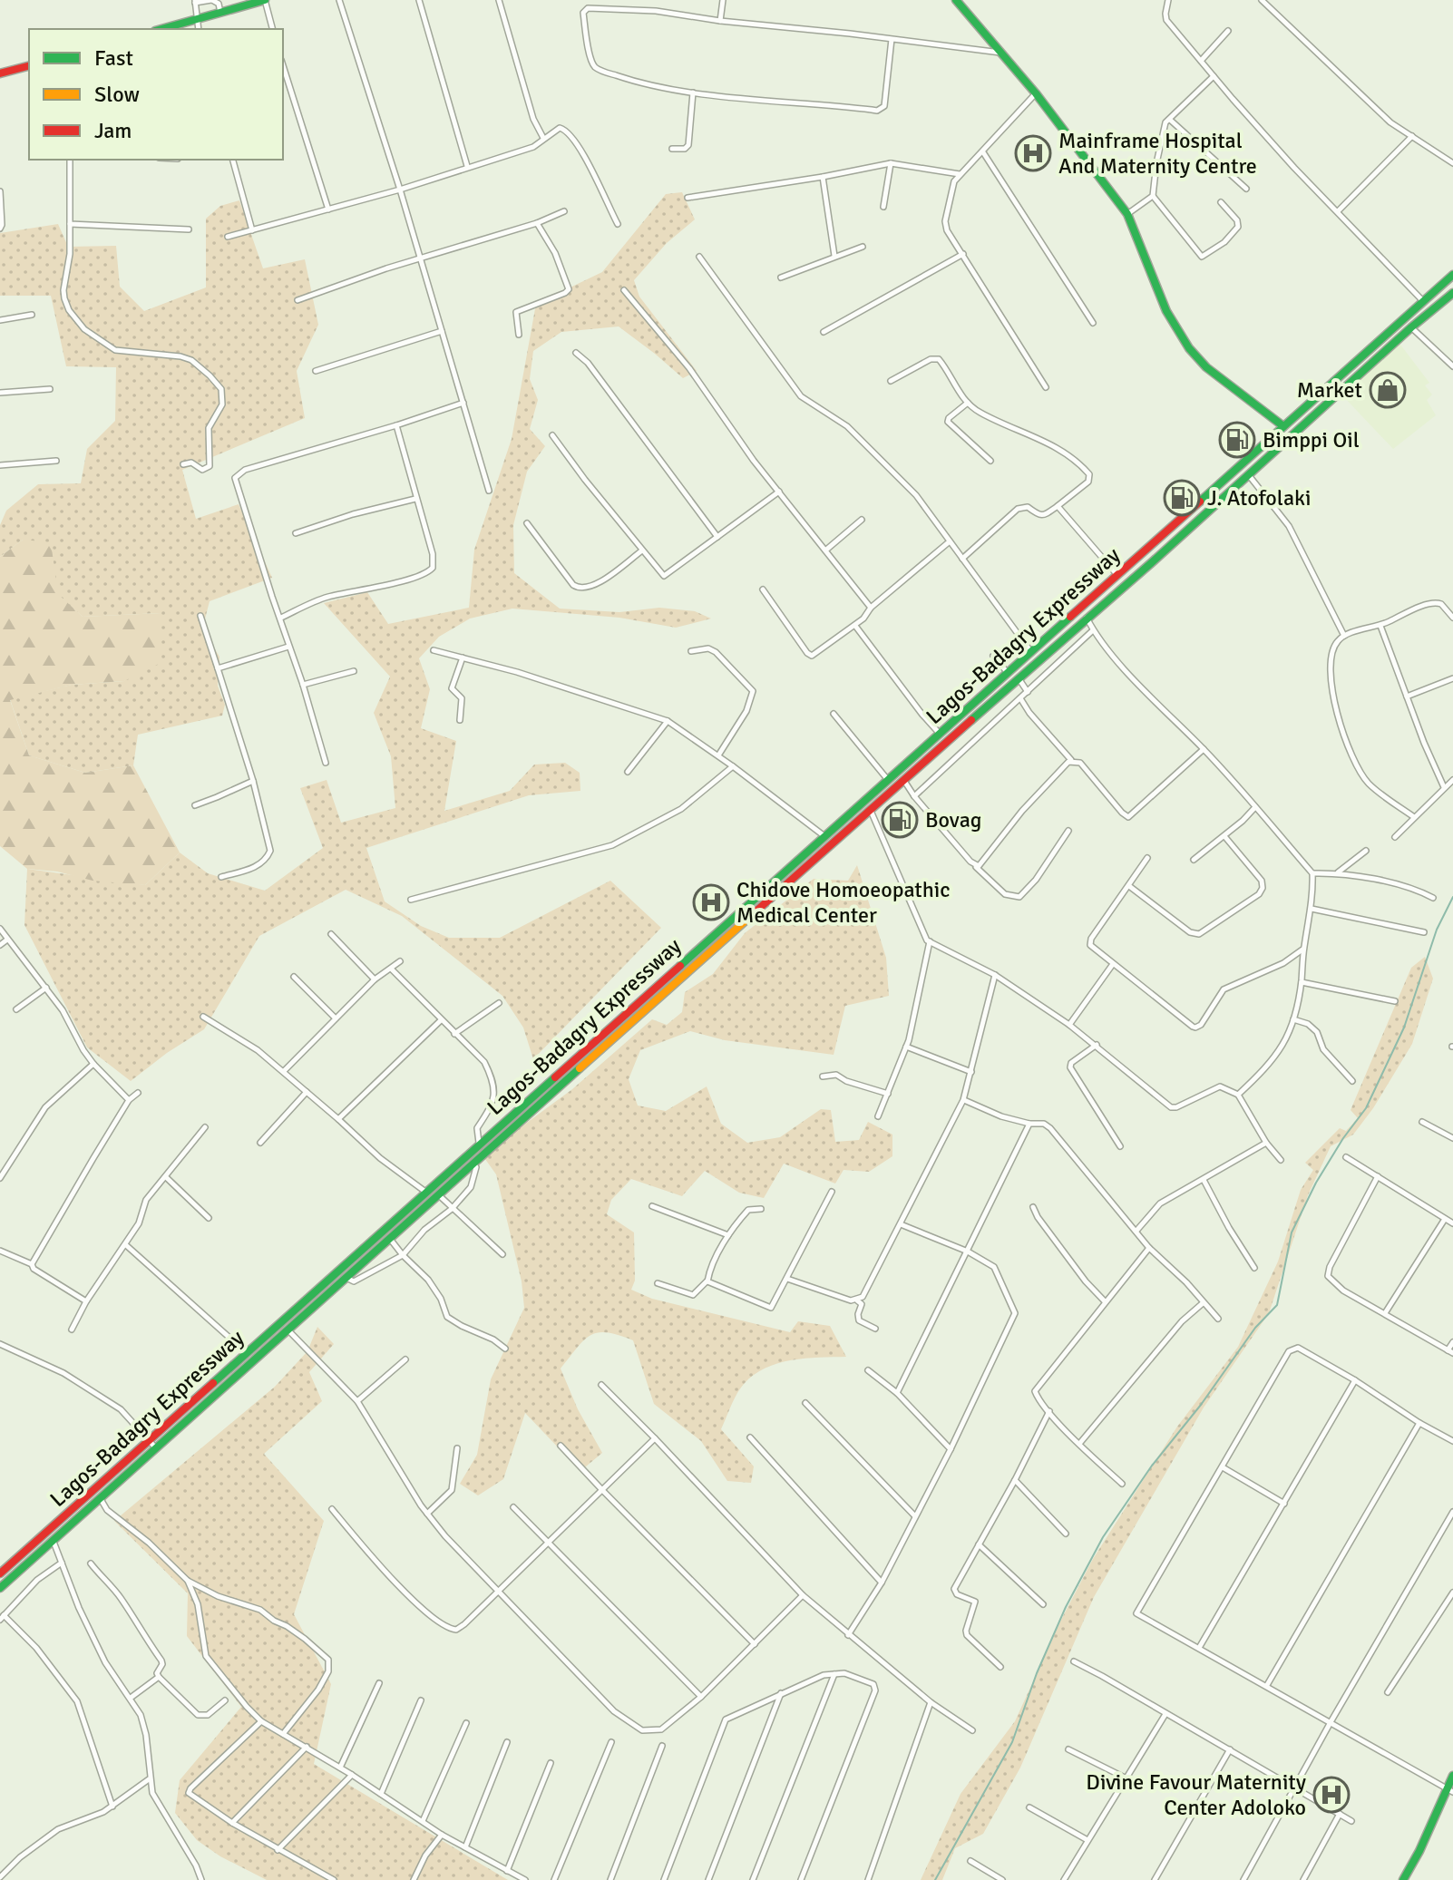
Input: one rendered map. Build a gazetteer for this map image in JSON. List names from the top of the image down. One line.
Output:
{"streets":{"main road":["Lagos-Badagry Expressway"]},"places":{"hospital":["Mainframe Hospital And Maternity Centre","Chidove Homoeopathic Medical Center","Divine Favour Maternity Center Adoloko"],"shop":["Market"],"fuel station":["Bimppi Oil","J. Atofolaki","Bovag"]},"legend":["Fast","Slow","Jam"]}
